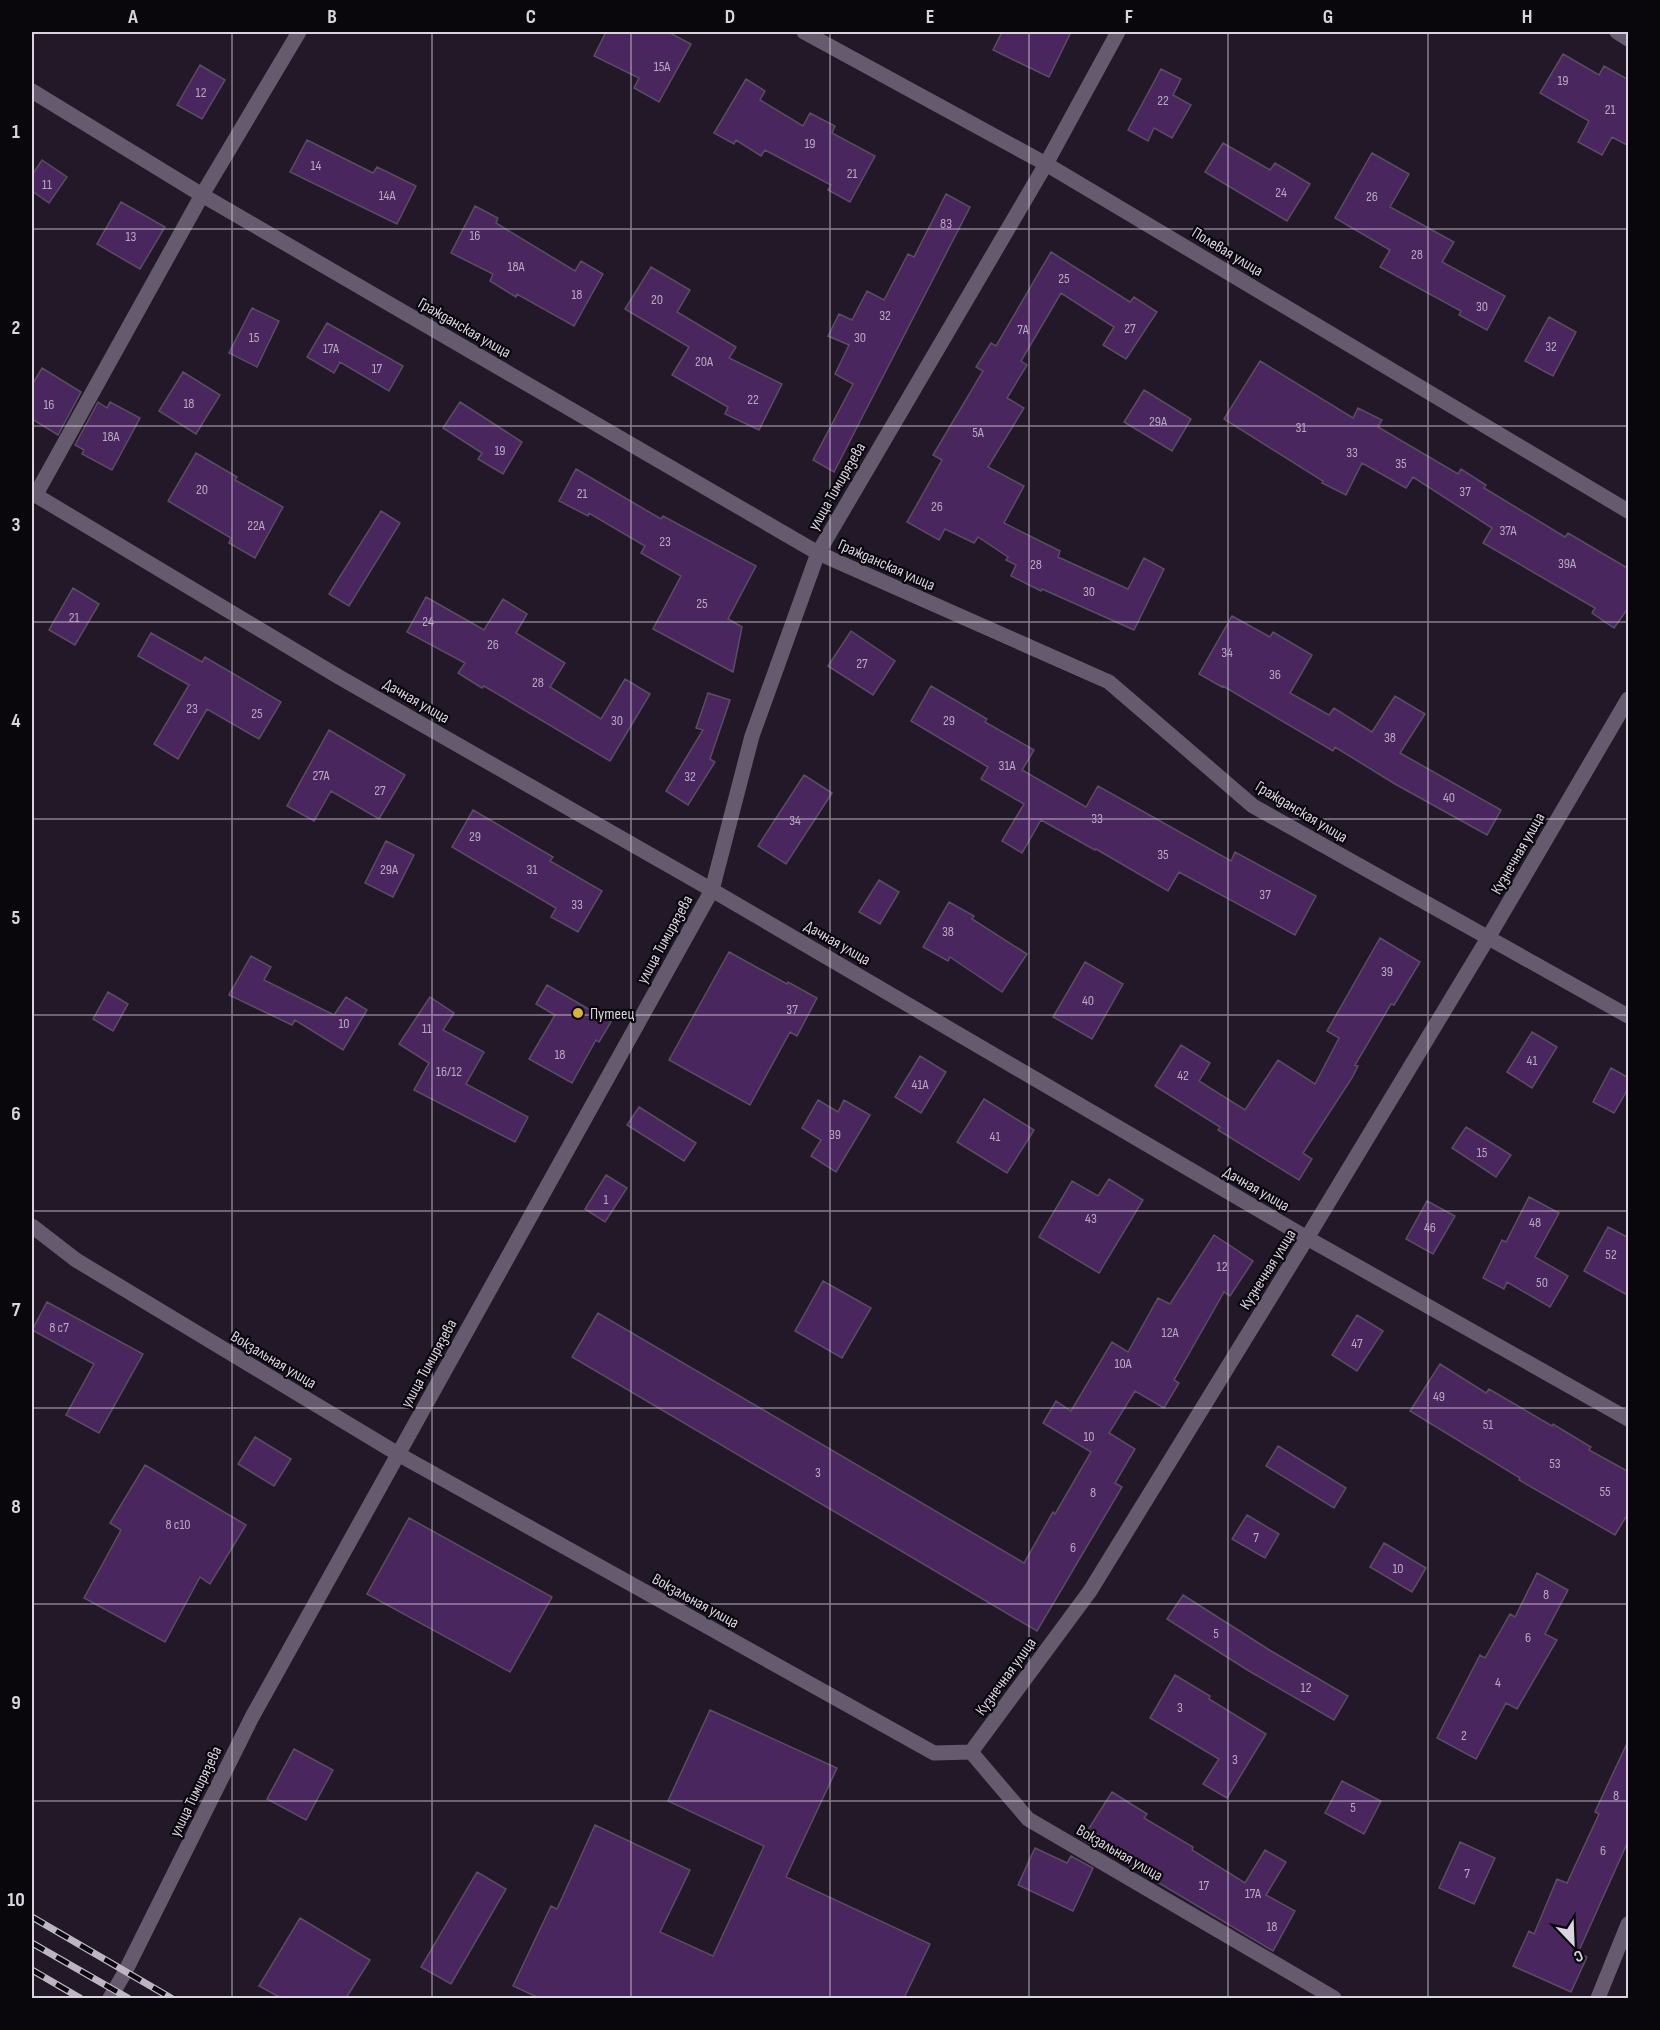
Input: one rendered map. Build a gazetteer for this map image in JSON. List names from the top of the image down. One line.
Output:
{"streets":{"street":["Полевая улица","Гражданская улица","улица Тимирязева","Дачная улица","Кузнечная улица","Вокзальная улица"]},"crossings":[["Полевая улица","улица Тимирязева"],["Гражданская улица","улица Тимирязева"],["Гражданская улица","Кузнечная улица"],["улица Тимирязева","Дачная улица"],["улица Тимирязева","Вокзальная улица"],["Дачная улица","Кузнечная улица"],["Кузнечная улица","Вокзальная улица"]],"places":["Путеец"],"house_numbers":["15А","19","12","22","21","19","14","21","11","24","14А","26","83","16","13","28","18А","25","18","20","30","32","27","7А","15","30","32","17А","20А","17","22","18","16","29А","31","5А","18А","19","33","35","20","37","21","26","22А","37А","23","39А","28","30","25","21","24","26","34","27","36","28","23","25","30","29","38","31А","27А","32","27","40","33","34","29","35","29А","31","37","33","38","39","40","37","10","11","18","41","16/12","42","41А","39","41","15","1","43","48","46","52","12","50","8 с7","12А","47","10А","49","51","10","53","3","55","8","8 с10","7","6","10","8","5","6","4","12","3","2","3","8","5","6","7","17","17А","18"],"north":"bottom right","grid":{"columns":["A","B","C","D","E","F","G","H"],"rows":["1","2","3","4","5","6","7","8","9","10"]}}
